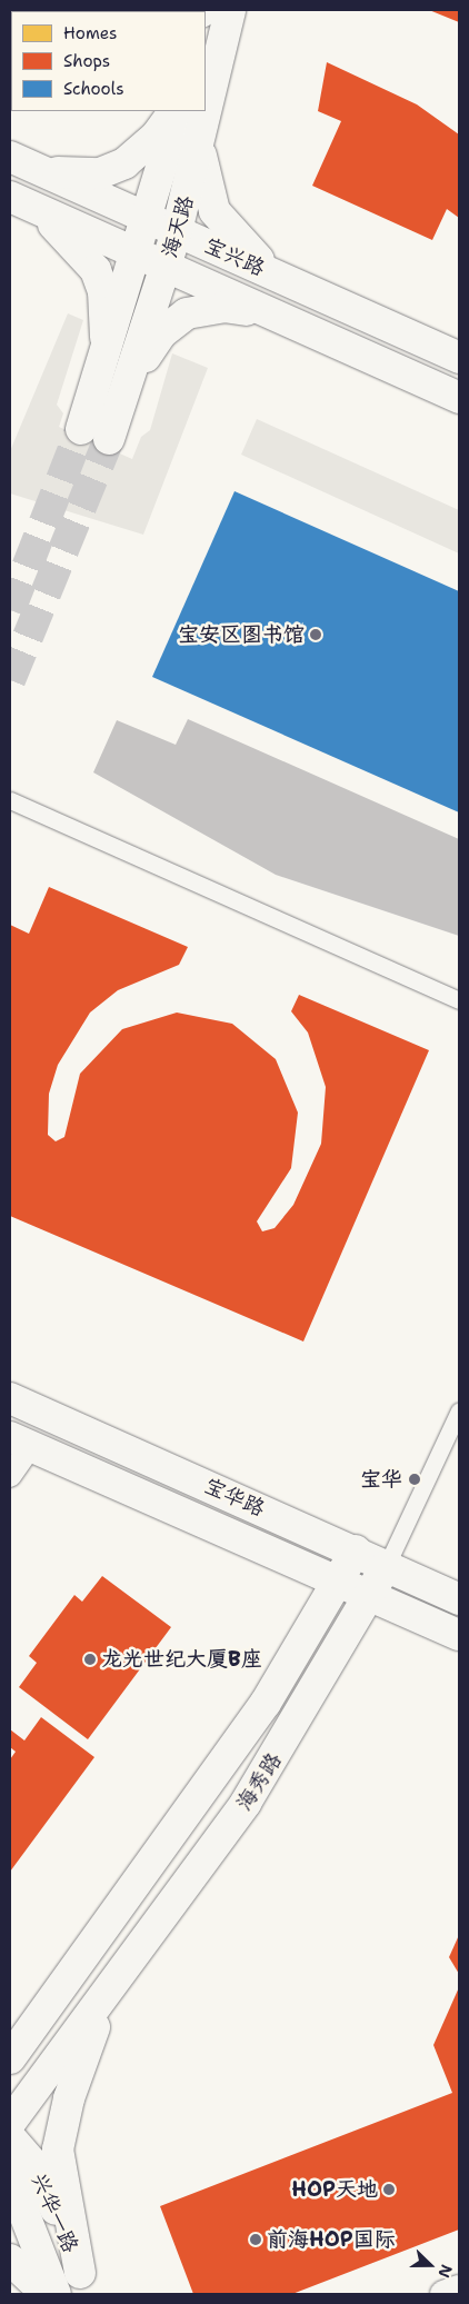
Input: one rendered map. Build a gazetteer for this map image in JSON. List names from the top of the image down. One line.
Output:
{"streets":{"main road":["海天路","宝兴路","宝华路","海秀路","兴华一路"]},"crossings":[["海天路","宝兴路"],["宝华路","海秀路"]],"places":["宝安区图书馆","宝华","龙光世纪大厦B座","HOP天地","前海HOP国际"],"legend":["Homes","Shops","Schools"],"north":"right"}
